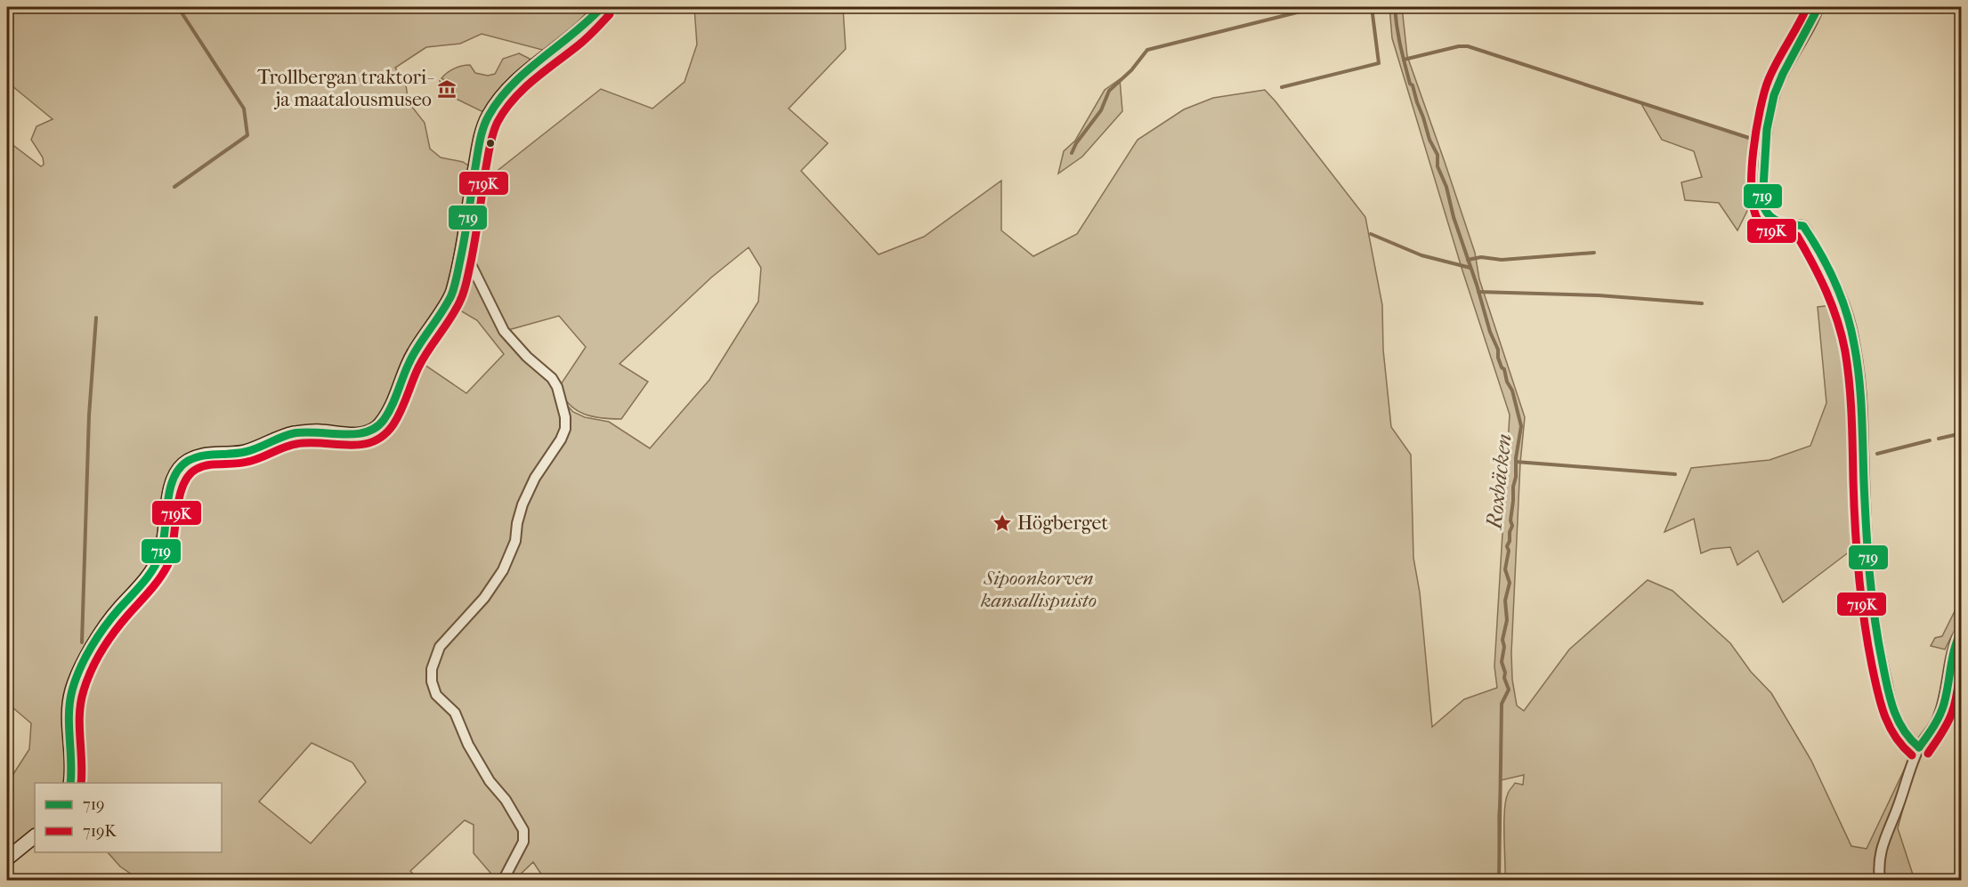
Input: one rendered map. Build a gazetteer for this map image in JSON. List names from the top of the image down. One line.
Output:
{"water":["Roxbäcken"],"parks":["Sipoonkorven kansallispuisto"],"places":{"museum":["Trollbergan traktori- ja maatalousmuseo"],"place":["Högberget"]},"lines":["transit line 719","transit line 719K"],"legend":["719","719K"]}
